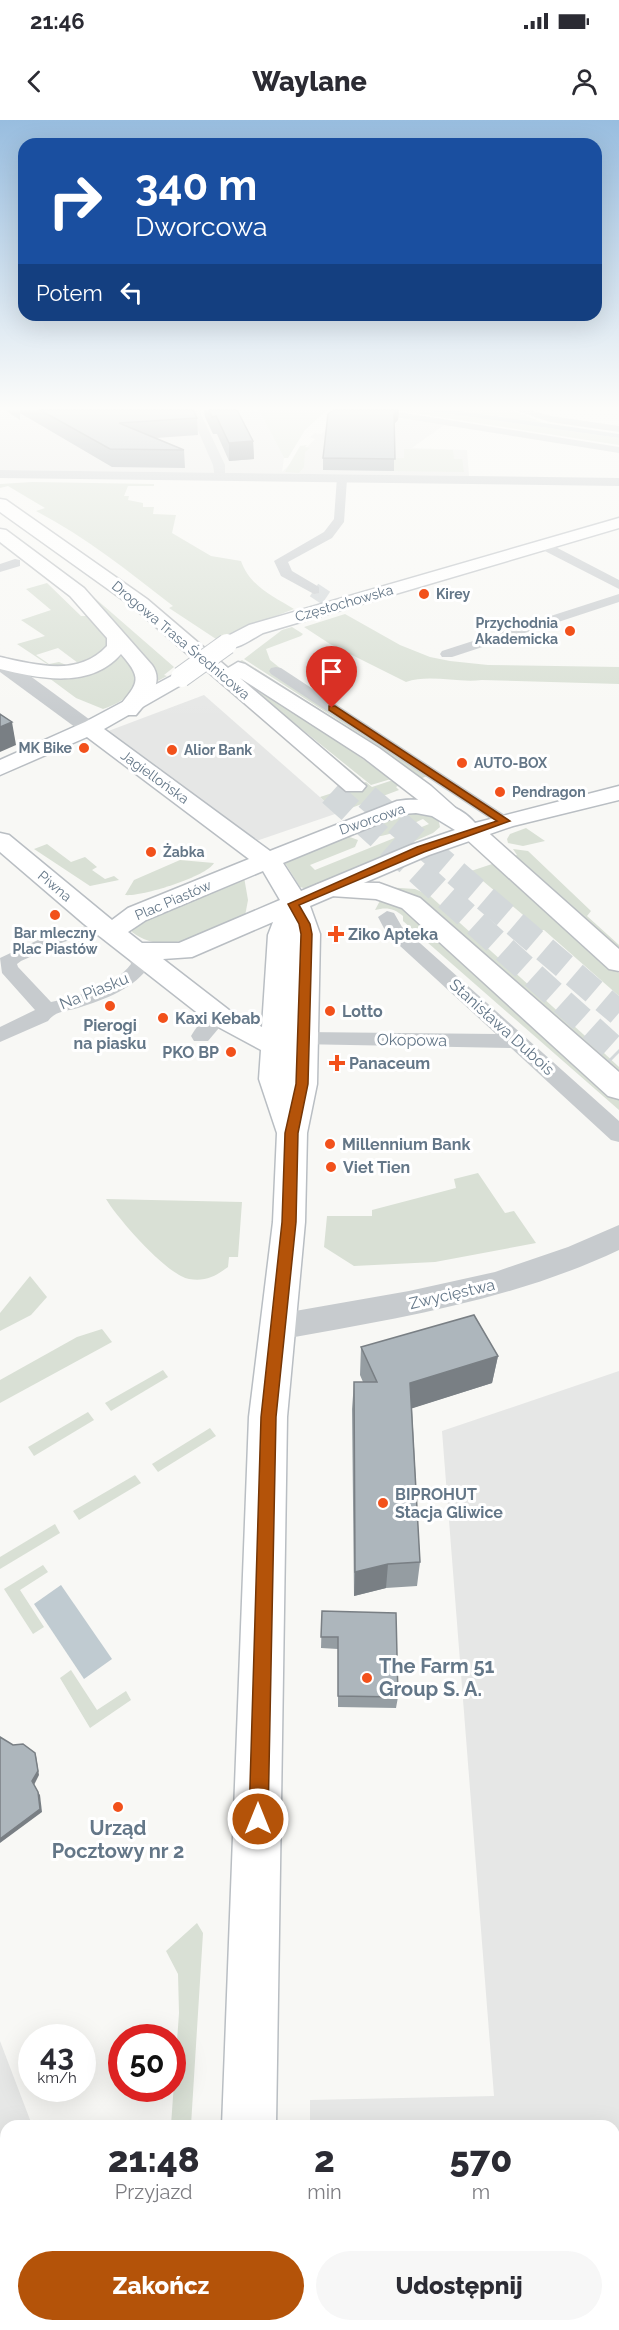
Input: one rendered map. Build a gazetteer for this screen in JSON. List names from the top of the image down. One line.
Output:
{"streets":{"main road":["Częstochowska","Drogowa Trasa Średnicowa","Jagiellońska","Dworcowa","Piwna","Plac Piastów"],"street":["Na Piasku","Stanisława Dubois","Okopowa","Zwycięstwa"]},"crossings":[["Częstochowska","Jagiellońska"],["Jagiellońska","Dworcowa"],["Jagiellońska","Plac Piastów"],["Jagiellońska","Okopowa"],["Dworcowa","Plac Piastów"],["Piwna","Plac Piastów"],["Plac Piastów","Na Piasku"],["Stanisława Dubois","Okopowa"]],"places":{"other":["Kirey","Przychodnia Akademicka","MK Bike","Alior Bank","AUTO-BOX","Pendragon","Żabka","Bar mleczny Plac Piastów","Pierogi na piasku","Lotto","Kaxi Kebab","PKO BP","Millennium Bank","Viet Tien","BIPROHUT Stacja Gliwice","The Farm 51 Group S. A.","Urząd Pocztowy nr 2"],"health":["Ziko Apteka","Panaceum"]},"page":{"status":"21:46","header":"Waylane","turn":["340 m","Dworcowa"],"then":"Potem","speed":"43 km/h","limit":"50","eta":["21:48","Przyjazd","2","min","570","m"],"buttons":["Zakończ","Udostępnij"]}}
